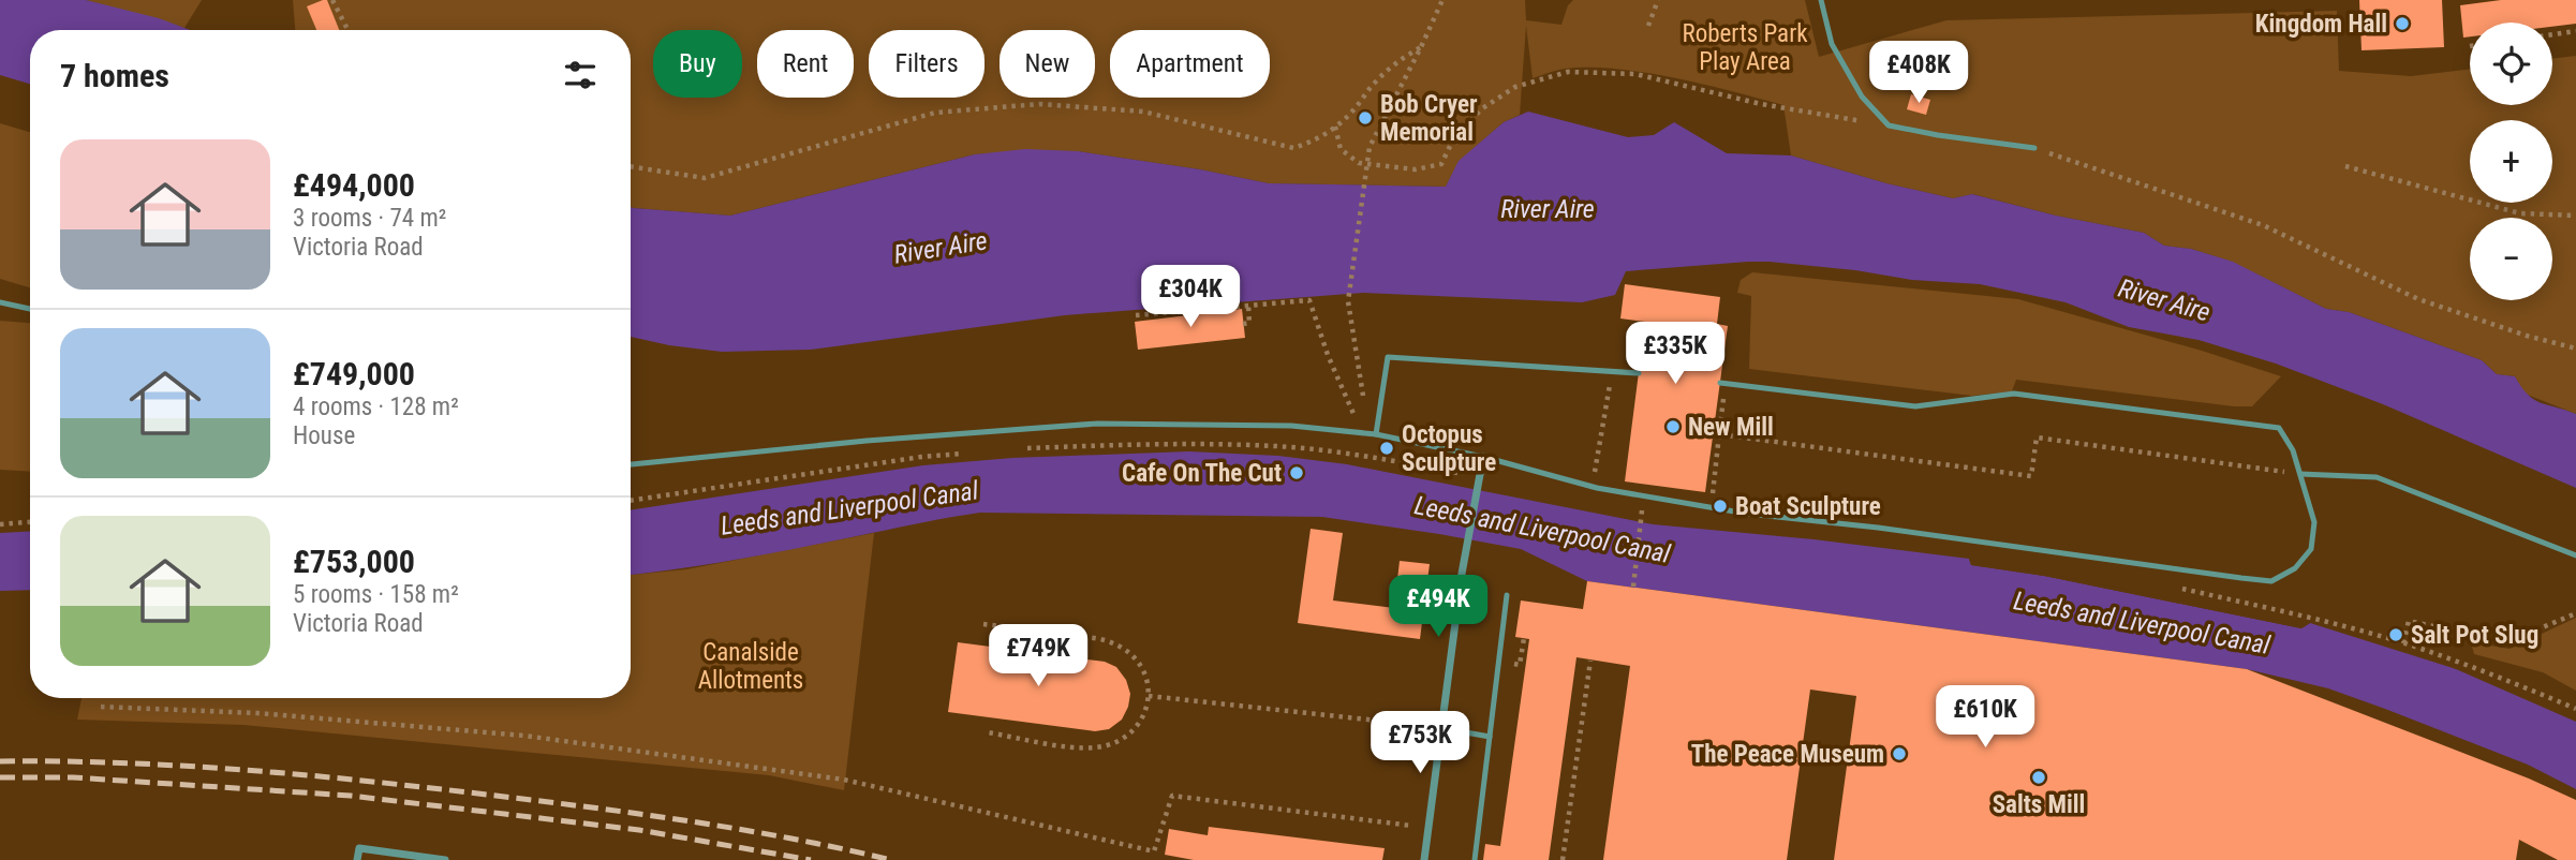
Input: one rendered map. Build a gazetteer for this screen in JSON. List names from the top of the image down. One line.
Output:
{"water":["River Aire","Leeds and Liverpool Canal"],"parks":["Roberts Park Play Area","Canalside Allotments"],"places":["Kingdom Hall","Bob Cryer Memorial","New Mill","Octopus Sculpture","Cafe On The Cut","Boat Sculpture","Salt Pot Slug","The Peace Museum","Salts Mill"],"page":{"map_buttons":["+","−"],"chip":["Buy","Rent","Filters","New","Apartment"],"heading":"7 homes","price":["£408K","£304K","£335K","£494K","£749K","£610K","£753K"],"list":[{"name":"£494,000","note":"3 rooms · 74 m² · Victoria Road"},{"name":"£749,000","note":"4 rooms · 128 m² · House"},{"name":"£753,000","note":"5 rooms · 158 m² · Victoria Road"}]}}
